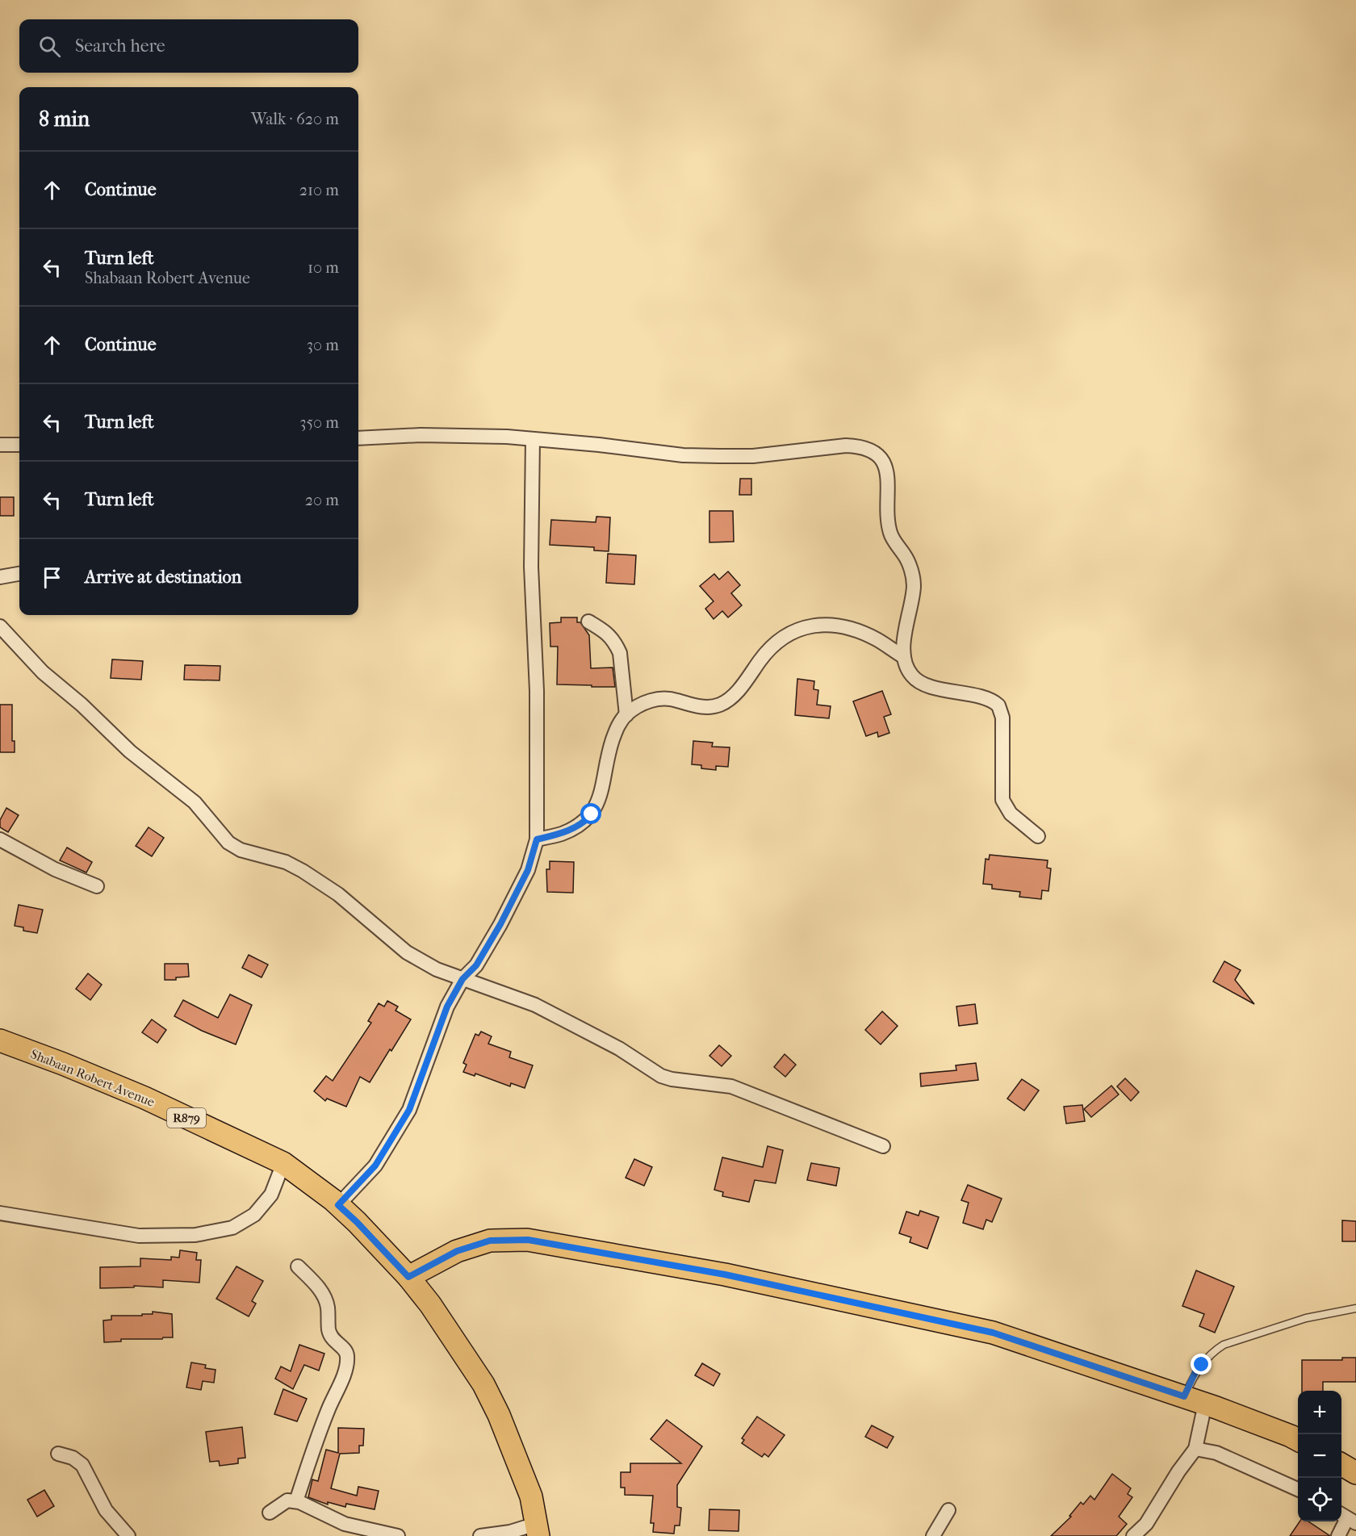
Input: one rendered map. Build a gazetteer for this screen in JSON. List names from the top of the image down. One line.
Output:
{"streets":{"main road":["Shabaan Robert Avenue","R879"]},"crossings":[["Shabaan Robert Avenue","R879"]],"page":{"search":"Search here","heading":["8 min","Walk · 620 m"],"list":[["Continue","210 m"],["Turn left","Shabaan Robert Avenue","10 m"],["Continue","30 m"],["Turn left","350 m"],["Turn left","20 m"],"Arrive at destination"],"map_buttons":["+","−"]}}
